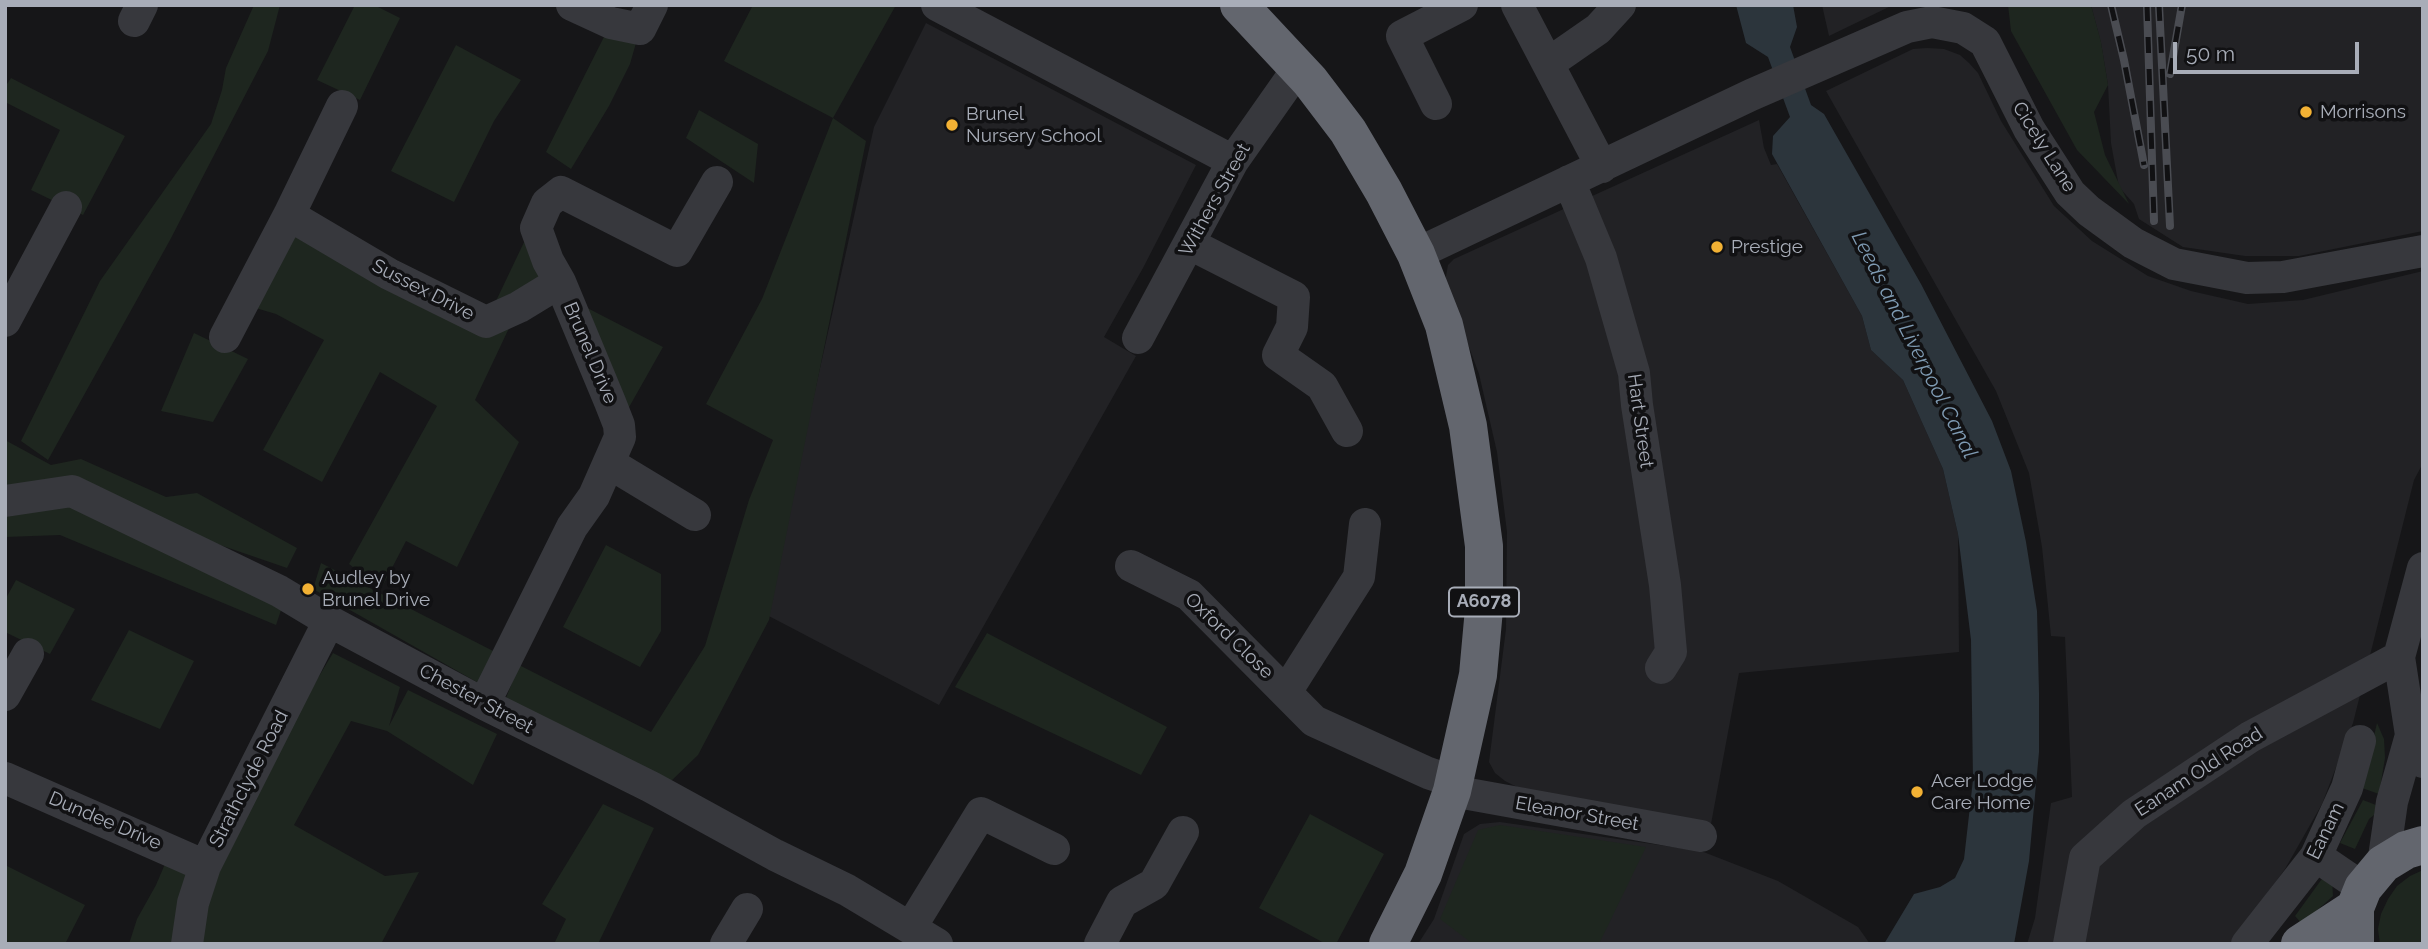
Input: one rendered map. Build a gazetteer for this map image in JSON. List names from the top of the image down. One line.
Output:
{"streets":{"highway":["A6078"],"street":["Cicely Lane","Withers Street","Sussex Drive","Brunel Drive","Hart Street","Oxford Close","Chester Street","Eanam Old Road","Strathclyde Road","Eleanor Street","Dundee Drive","Eanam"]},"crossings":[["Withers Street","A6078"],["Sussex Drive","Brunel Drive"],["Brunel Drive","Chester Street"],["A6078","Oxford Close"],["A6078","Eleanor Street"],["Oxford Close","Eleanor Street"],["Chester Street","Strathclyde Road"],["Strathclyde Road","Dundee Drive"]],"water":["Leeds and Liverpool Canal"],"places":["Morrisons","Brunel Nursery School","Prestige","Audley by Brunel Drive","Acer Lodge Care Home"],"scale_bar":"50 m"}
